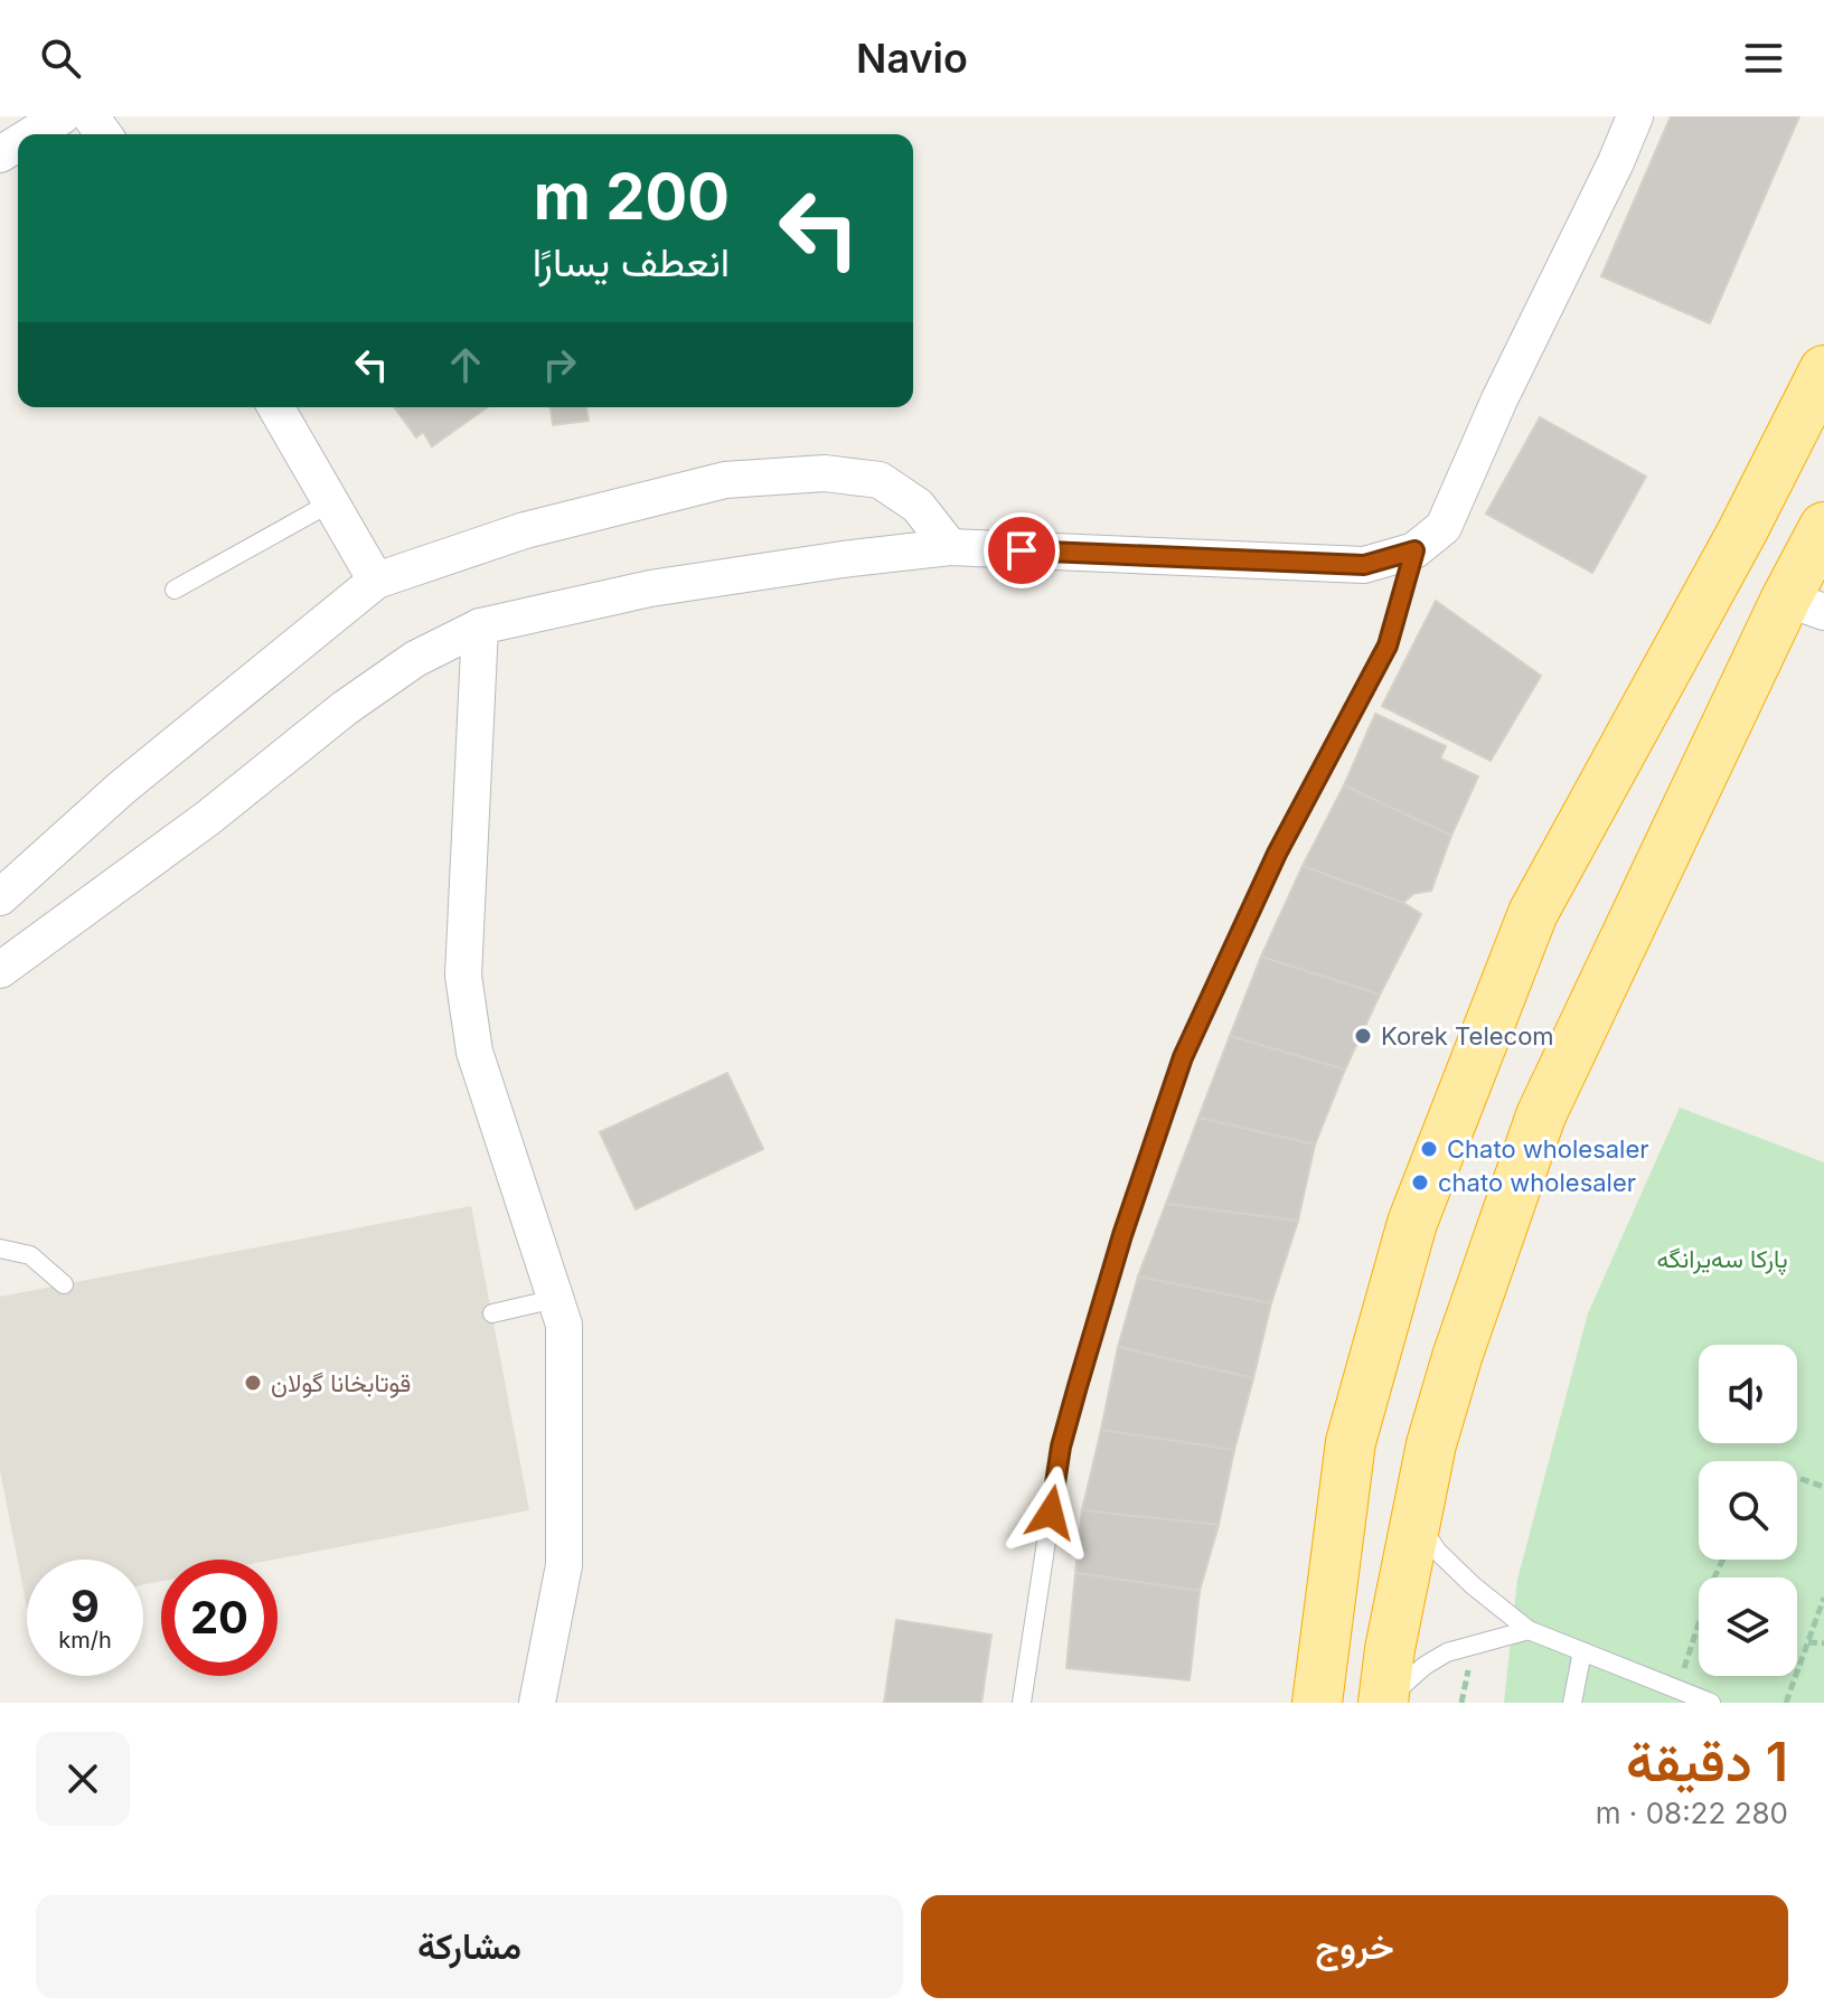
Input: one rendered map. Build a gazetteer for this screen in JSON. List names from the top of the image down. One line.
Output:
{"parks":["پارکا سەیرانگه"],"places":["Korek Telecom","Chato wholesaler","chato wholesaler","قوتابخانا گولان"],"page":{"header":"Navio","turn":["200 m","انعطف يسارًا"],"speed":"9 km/h","limit":"20","heading":["1 دقيقة","280 m · 08:22"],"buttons":["خروج","مشاركة"]}}
